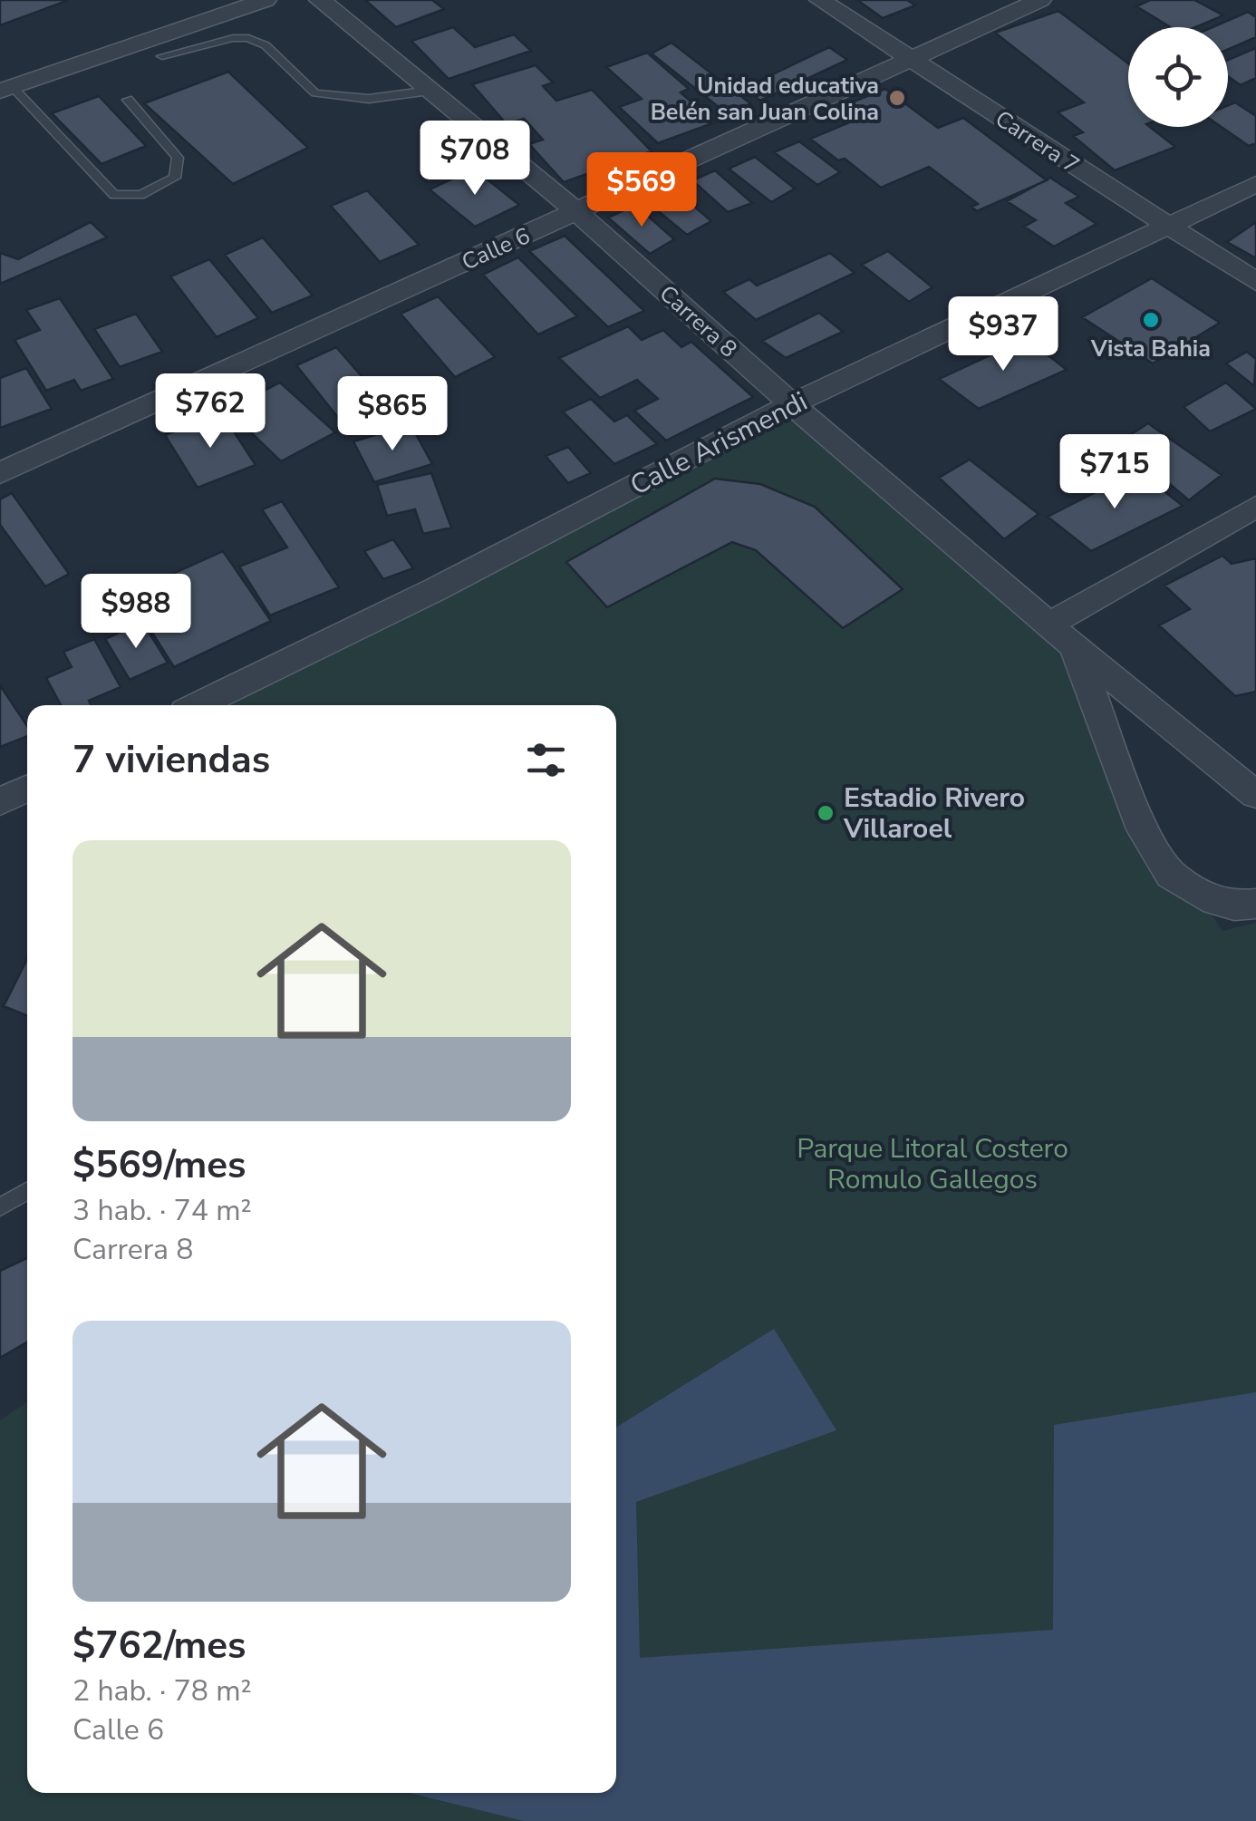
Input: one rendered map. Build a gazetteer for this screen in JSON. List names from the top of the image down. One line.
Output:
{"streets":{"street":["Carrera 7","Calle 6","Carrera 8","Calle Arismendi"]},"crossings":[["Carrera 7","Calle 6"],["Carrera 7","Calle Arismendi"],["Calle 6","Carrera 8"],["Carrera 8","Calle Arismendi"]],"parks":["Parque Litoral Costero Romulo Gallegos"],"places":["Unidad educativa Belén san Juan Colina","Vista Bahia","Estadio Rivero Villaroel"],"page":{"price":["$708","$569","$937","$762","$865","$715","$988"],"heading":"7 viviendas","list":[{"name":"$569/mes","note":"3 hab. · 74 m² · Carrera 8"},{"name":"$762/mes","note":"2 hab. · 78 m² · Calle 6"}]}}
